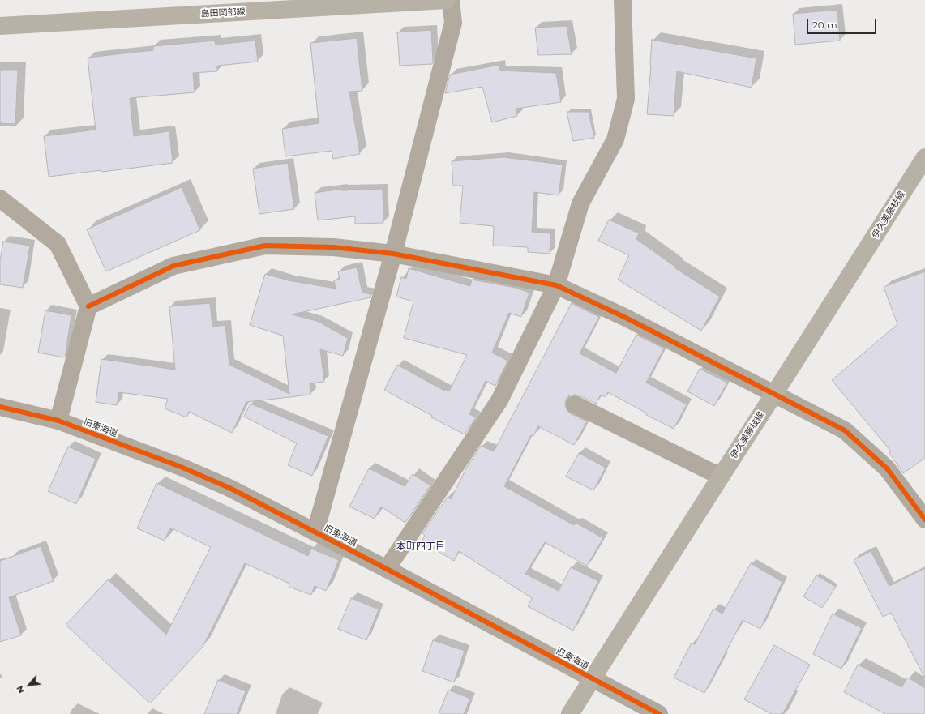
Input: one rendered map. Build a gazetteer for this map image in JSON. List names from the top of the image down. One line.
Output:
{"streets":{"main road":["島田岡部線","伊久美藤枝線"],"street":["旧東海道"]},"crossings":[["伊久美藤枝線","旧東海道"]],"districts":["本町四丁目"],"scale_bar":"20 m","north":"bottom left"}
